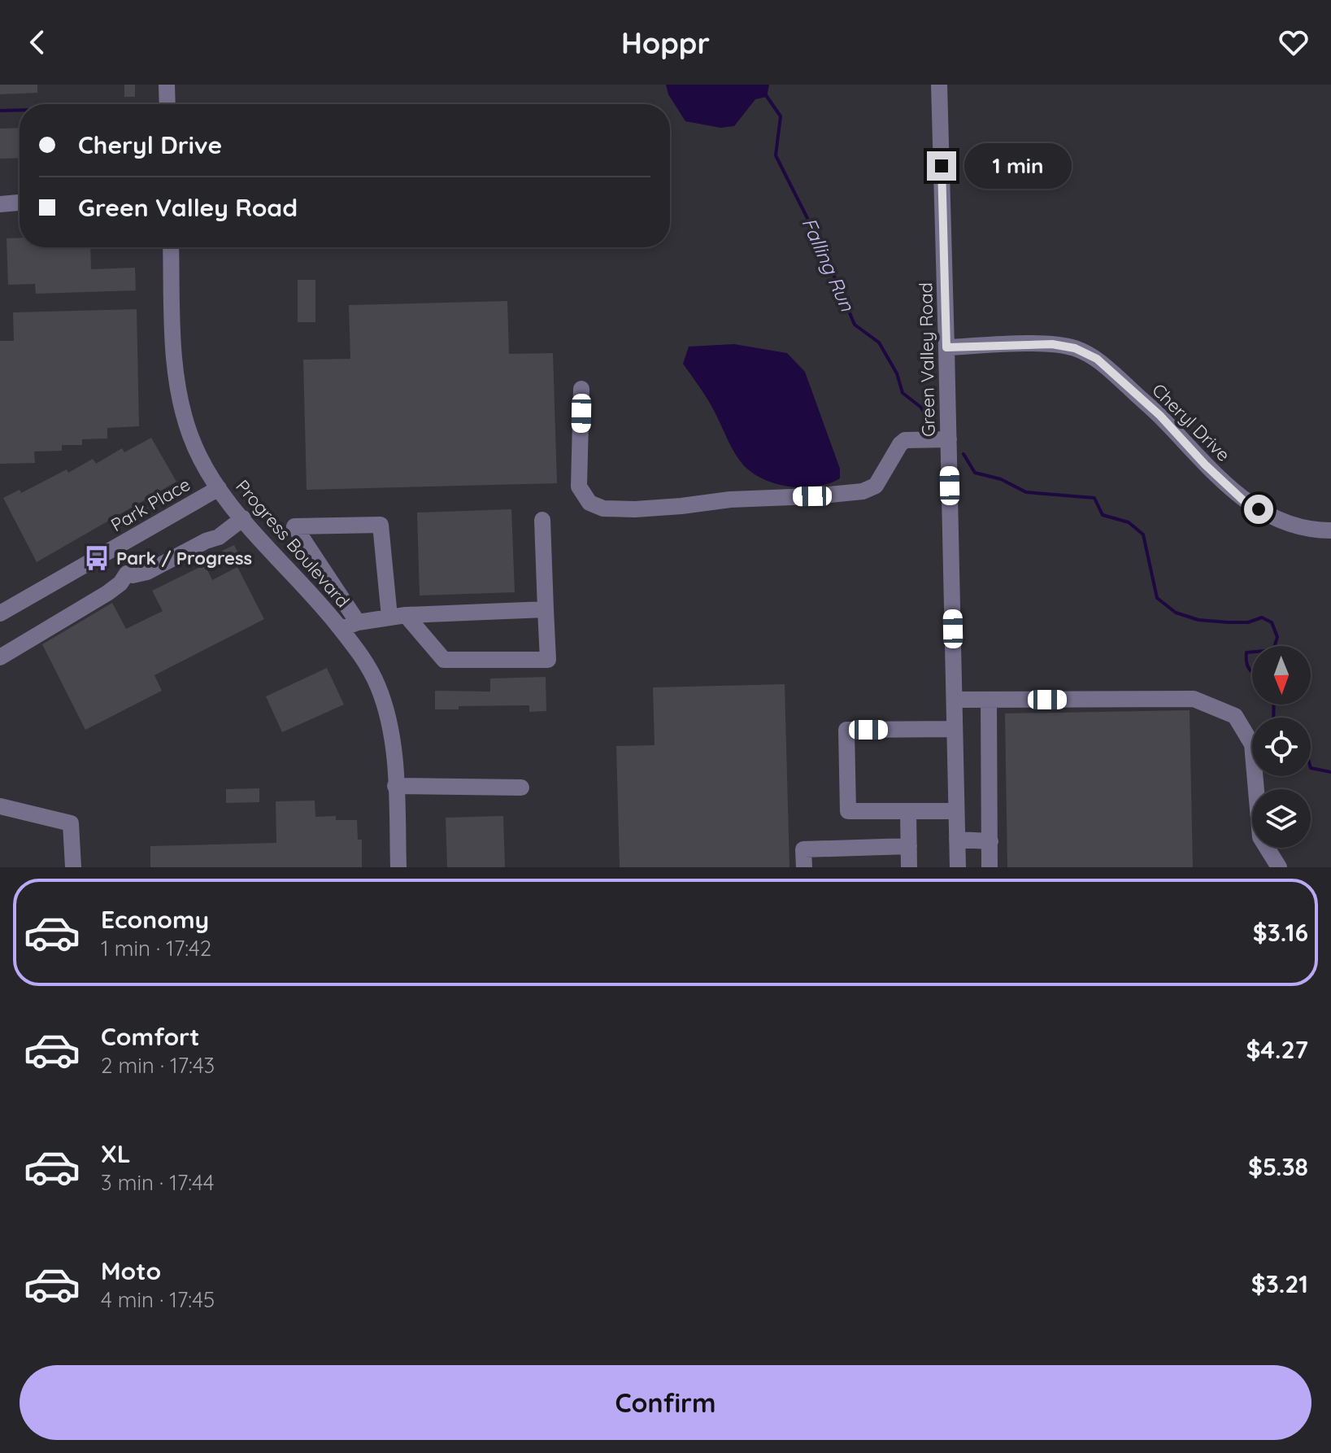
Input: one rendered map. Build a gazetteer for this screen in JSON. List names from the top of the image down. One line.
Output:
{"streets":{"street":["Green Valley Road","Cheryl Drive","Park Place","Progress Boulevard"]},"crossings":[["Green Valley Road","Cheryl Drive"],["Park Place","Progress Boulevard"]],"water":["Falling Run"],"places":{"bus stop":["Park / Progress"]},"north":"bottom","page":{"header":"Hoppr","banner":["Cheryl Drive","Green Valley Road"],"bubble":"1 min","list":[{"name":"Economy","note":"1 min · 17:42","value":"$3.16"},{"name":"Comfort","note":"2 min · 17:43","value":"$4.27"},{"name":"XL","note":"3 min · 17:44","value":"$5.38"},{"name":"Moto","note":"4 min · 17:45","value":"$3.21"}],"buttons":"Confirm"}}
